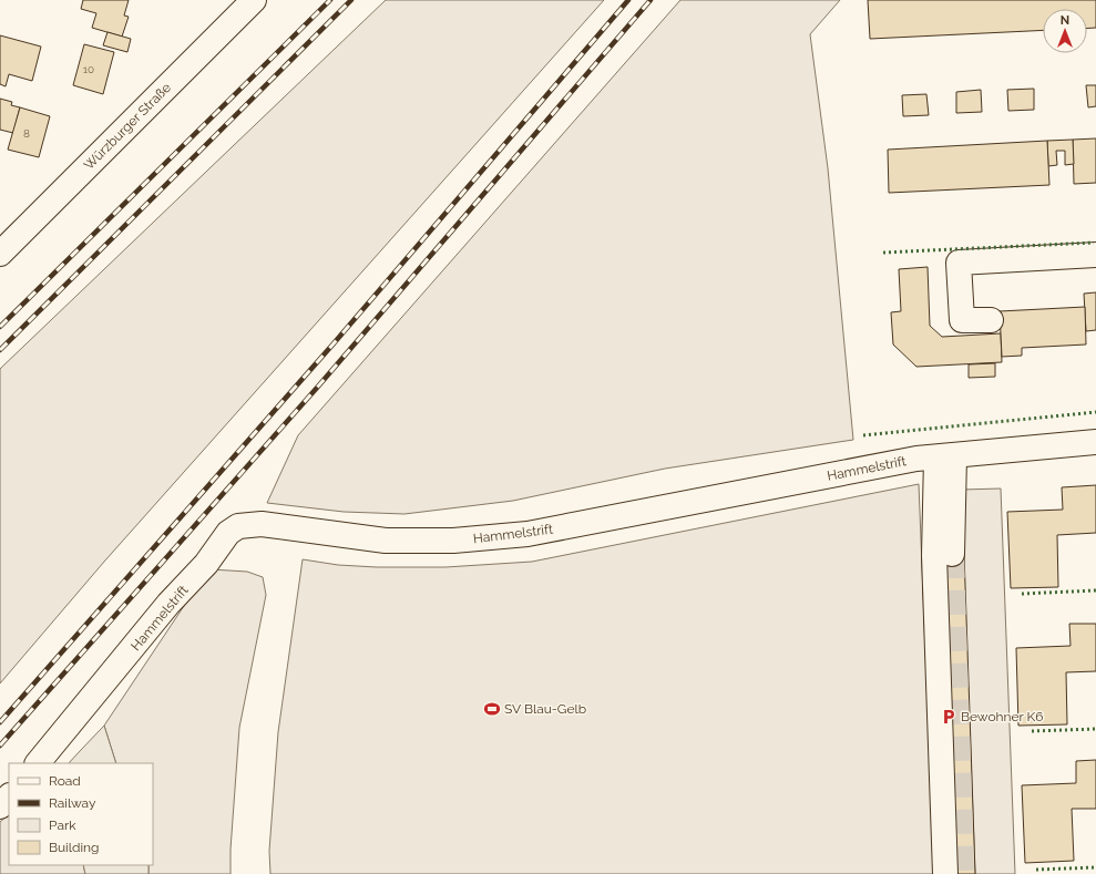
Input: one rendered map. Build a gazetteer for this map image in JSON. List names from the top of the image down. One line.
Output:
{"streets":{"street":["Würzburger Straße","Hammelstrift"]},"places":{"sports":["SV Blau-Gelb"],"parking":["Bewohner K6"]},"house_numbers":["10","8"],"legend":["Road","Railway","Park","Building"],"north":"top"}
